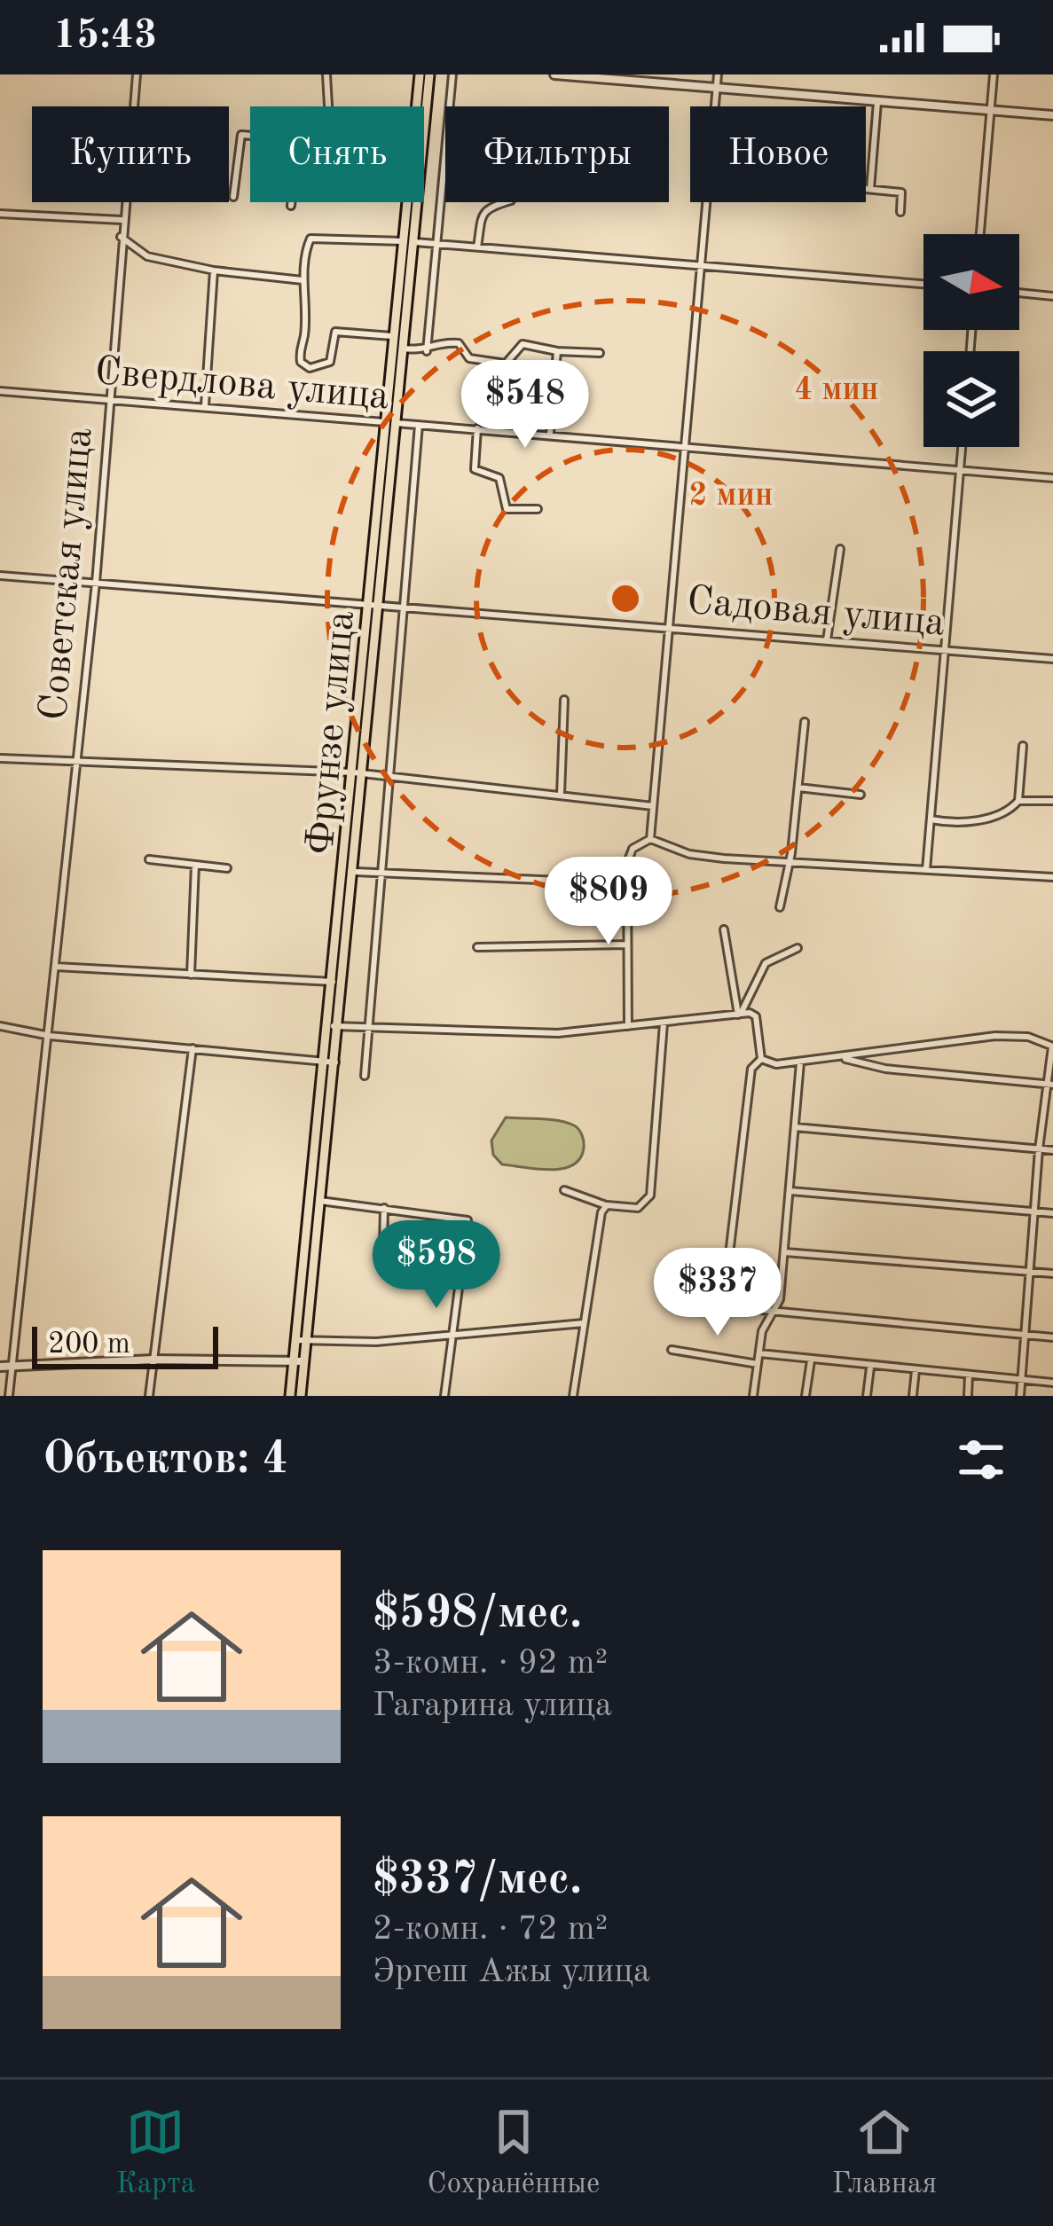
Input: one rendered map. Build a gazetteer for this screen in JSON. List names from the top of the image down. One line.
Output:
{"streets":{"main road":["Фрунзе улица"],"street":["Свердлова улица","Советская улица","Садовая улица"]},"crossings":[["Свердлова улица","Советская улица"],["Свердлова улица","Фрунзе улица"],["Советская улица","Садовая улица"],["Садовая улица","Фрунзе улица"]],"scale_bar":"200 m","north":"right","page":{"status":"15:43","chip":["Купить","Снять","Фильтры","Новое"],"price":["$548","$809","$598","$337"],"scale":"200 m","heading":"Объектов: 4","list":[{"name":"$598/мес.","note":"3-комн. · 92 m² · Гагарина улица"},{"name":"$337/мес.","note":"2-комн. · 72 m² · Эргеш Ажы улица"}],"tabs":["Карта","Сохранённые","Главная"]},"rings":["4 мин","2 мин"]}
